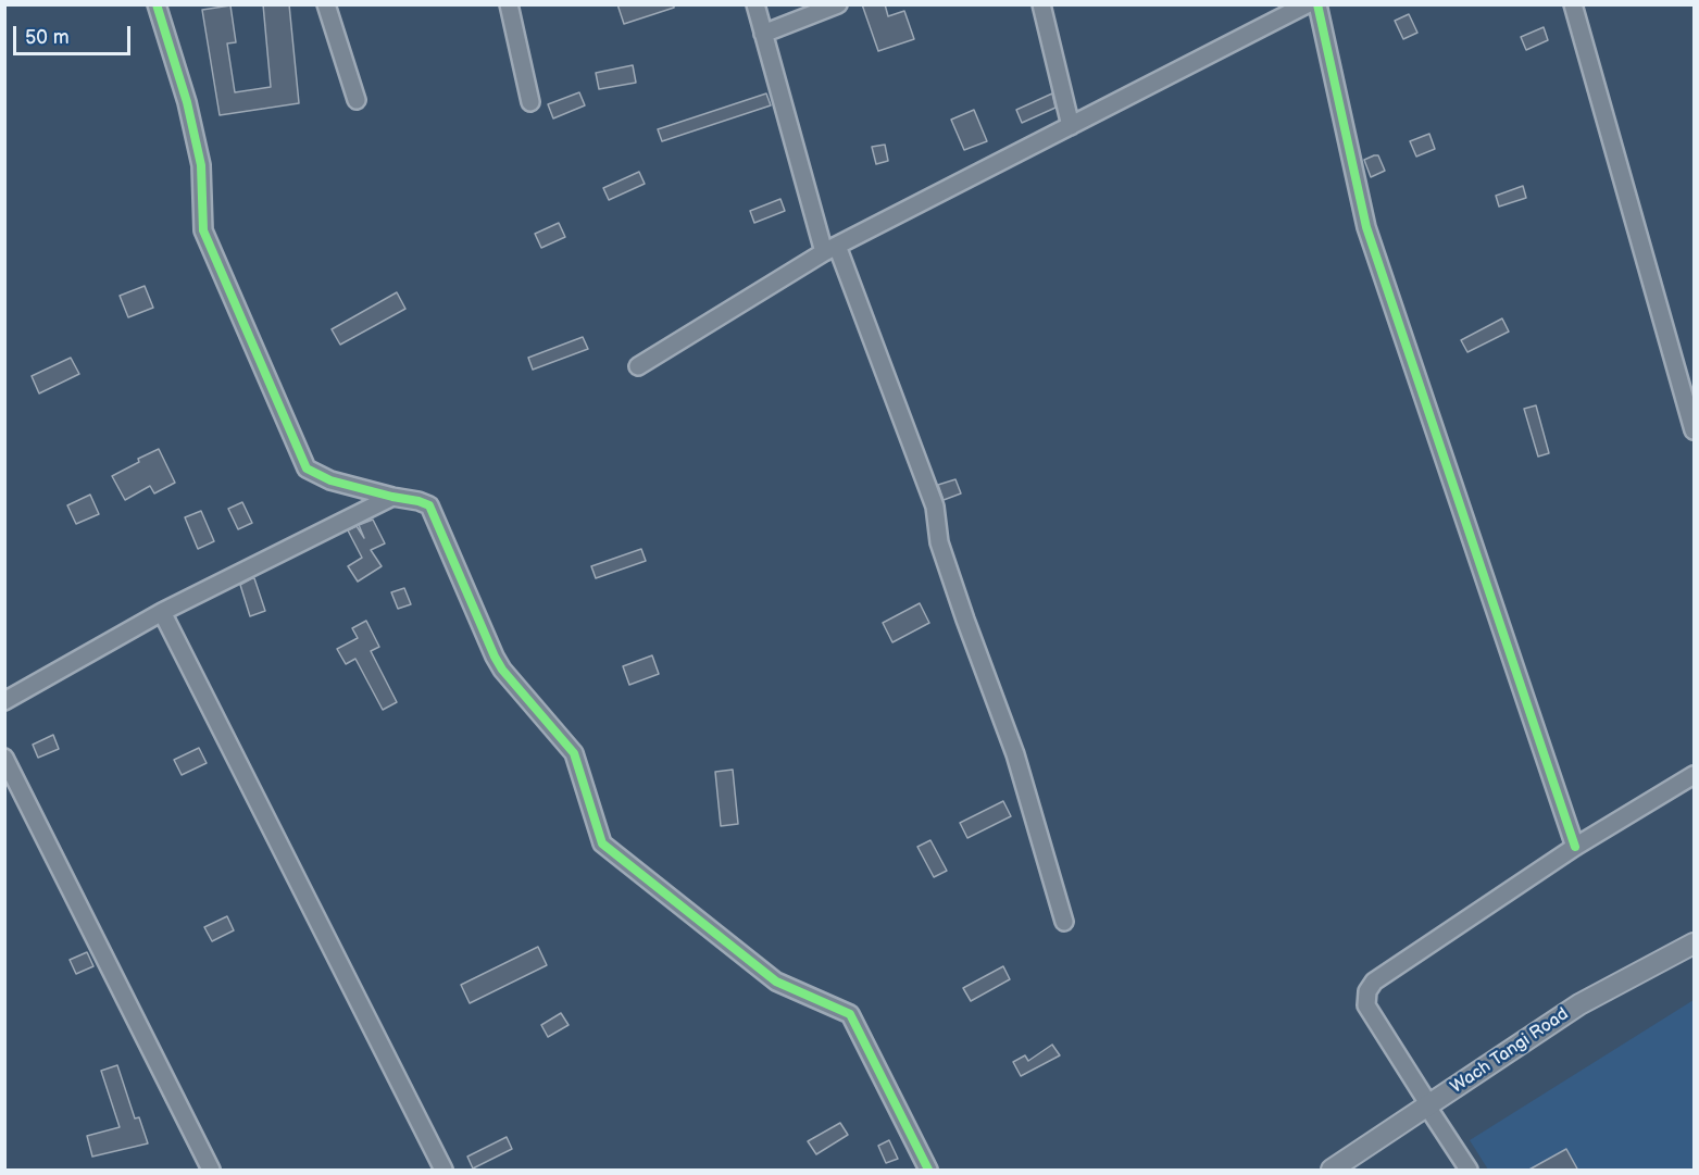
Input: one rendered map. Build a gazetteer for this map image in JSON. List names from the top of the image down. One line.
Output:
{"streets":{"main road":["Wach Tangi Road"]},"scale_bar":"50 m"}
